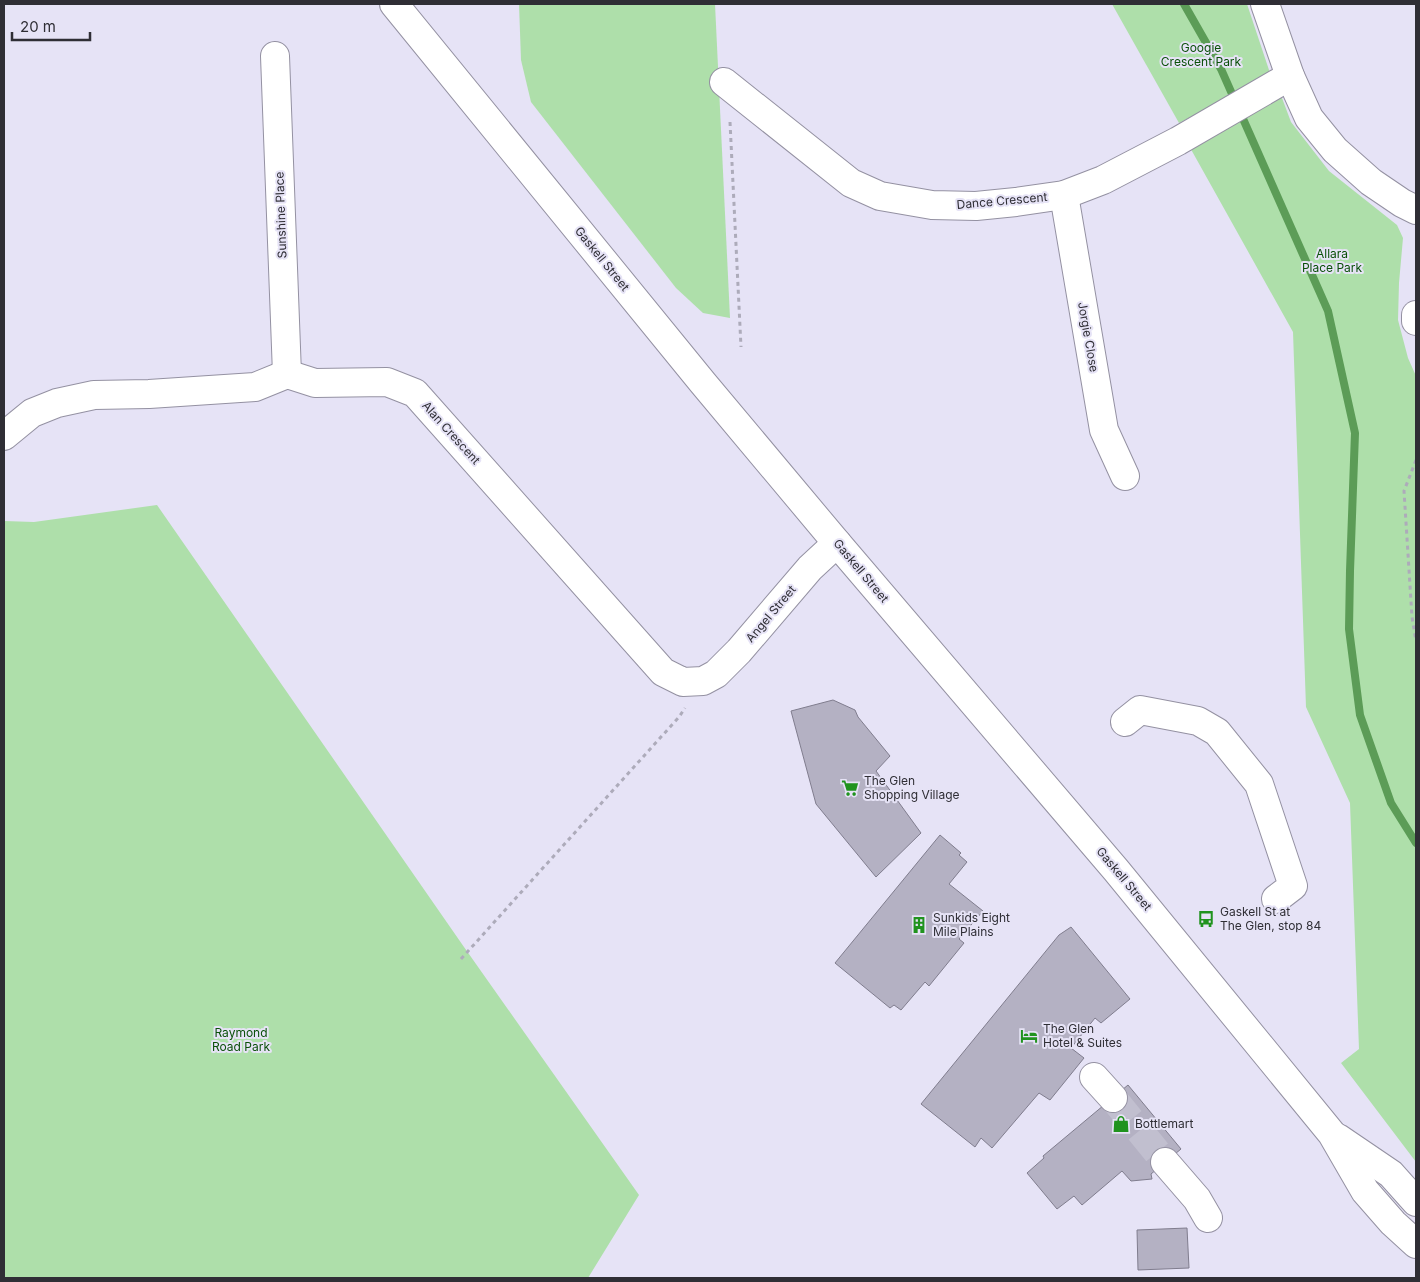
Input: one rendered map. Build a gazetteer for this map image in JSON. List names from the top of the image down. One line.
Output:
{"streets":{"street":["Dance Crescent","Sunshine Place","Gaskell Street","Jorgie Close","Alan Crescent","Angel Street"]},"crossings":[["Dance Crescent","Jorgie Close"],["Sunshine Place","Alan Crescent"],["Gaskell Street","Angel Street"],["Alan Crescent","Angel Street"]],"parks":["Googie Crescent Park","Allara Place Park","Raymond Road Park"],"places":{"supermarket":["The Glen Shopping Village"],"bus stop":["Gaskell St at The Glen, stop 84"],"building":["Sunkids Eight Mile Plains"],"hotel":["The Glen Hotel & Suites"],"shop":["Bottlemart"]},"scale_bar":"20 m"}
